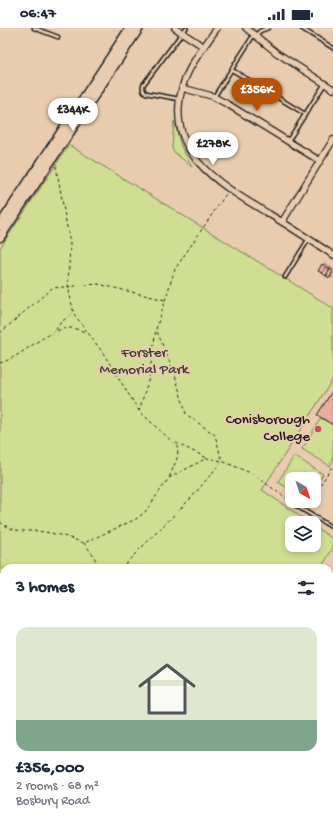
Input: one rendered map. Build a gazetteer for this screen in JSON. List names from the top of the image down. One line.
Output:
{"parks":["Forster Memorial Park"],"places":["Conisborough College"],"north":"bottom right","page":{"status":"06:47","price":["£356K","£344K","£278K"],"heading":"3 homes","list":[{"name":"£356,000","note":"2 rooms · 68 m² · Bosbury Road"}]}}
